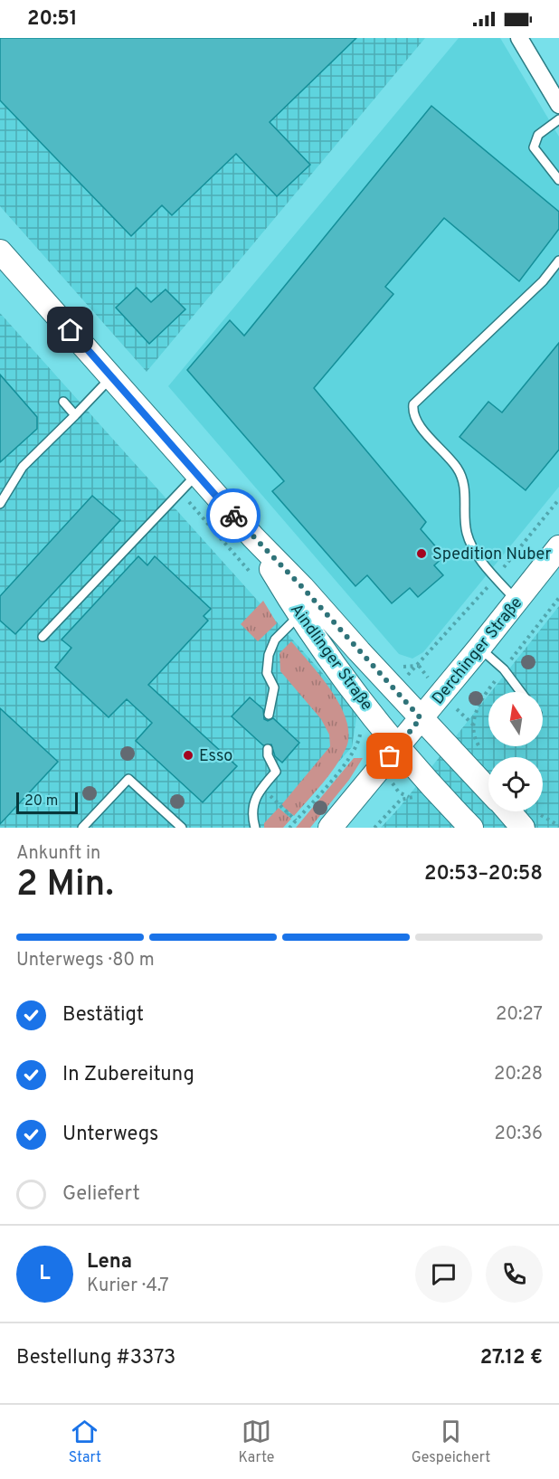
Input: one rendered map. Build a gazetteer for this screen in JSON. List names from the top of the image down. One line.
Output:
{"streets":{"main road":["Derchinger Straße","Aindlinger Straße"]},"crossings":[["Derchinger Straße","Aindlinger Straße"]],"places":["Spedition Nuber","Esso"],"scale_bar":"20 m","north":"top","page":{"status":"20:51","scale":"20 m","heading":["2 Min.","Ankunft in","20:53–20:58"],"panel":["Lena","Kurier · 4.7","Bestellung #3373","27.12 €"],"bar":"Unterwegs · 80 m","list":[["Bestätigt","20:27"],["In Zubereitung","20:28"],["Unterwegs","20:36"],"Geliefert"],"round":"L","tabs":["Start","Karte","Gespeichert"]}}
